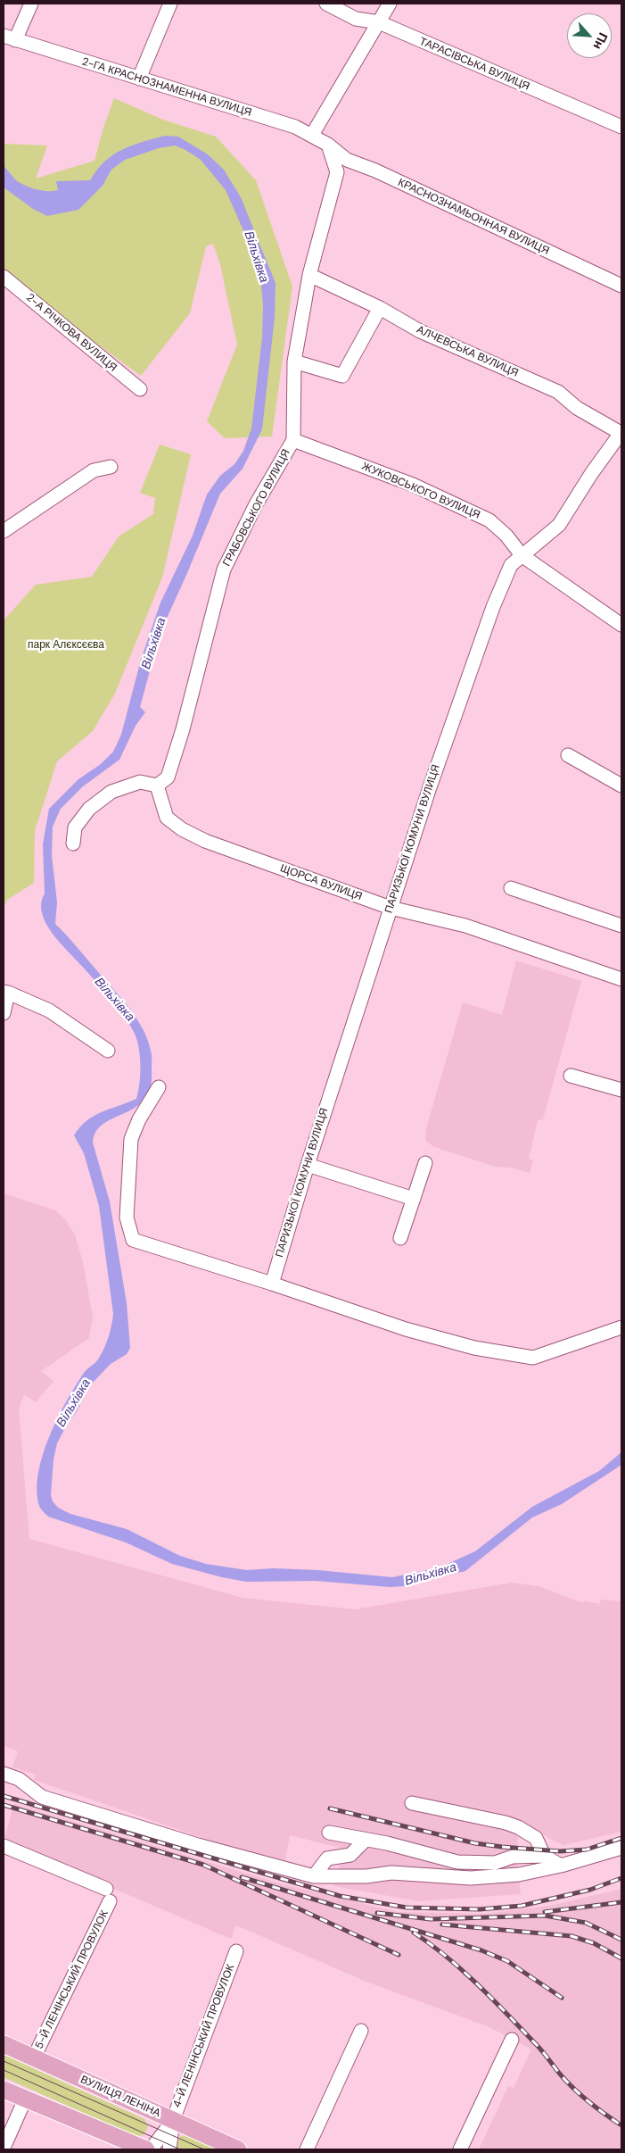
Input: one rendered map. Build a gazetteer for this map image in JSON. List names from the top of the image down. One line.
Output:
{"streets":{"main road":["ВУЛИЦЯ ЛЕНІНА"],"street":["ТАРАСІВСЬКА ВУЛИЦЯ","2-ГА КРАСНОЗНАМЕННА ВУЛИЦЯ","КРАСНОЗНАМЬОННАЯ ВУЛИЦЯ","2-А РІЧКОВА ВУЛИЦЯ","АЛЧЕВСЬКА ВУЛИЦЯ","ЖУКОВСЬКОГО ВУЛИЦЯ","ГРАБОВСЬКОГО ВУЛИЦЯ","ПАРИЗЬКОЇ КОМУНИ ВУЛИЦЯ","ЩОРСА ВУЛИЦЯ","5-Й ЛЕНІНСЬКИЙ ПРОВУЛОК","4-Й ЛЕНІНСЬКИЙ ПРОВУЛОК"]},"crossings":[["2-ГА КРАСНОЗНАМЕННА ВУЛИЦЯ","КРАСНОЗНАМЬОННАЯ ВУЛИЦЯ"],["2-ГА КРАСНОЗНАМЕННА ВУЛИЦЯ","ГРАБОВСЬКОГО ВУЛИЦЯ"],["КРАСНОЗНАМЬОННАЯ ВУЛИЦЯ","ГРАБОВСЬКОГО ВУЛИЦЯ"],["АЛЧЕВСЬКА ВУЛИЦЯ","ГРАБОВСЬКОГО ВУЛИЦЯ"],["АЛЧЕВСЬКА ВУЛИЦЯ","ПАРИЗЬКОЇ КОМУНИ ВУЛИЦЯ"],["ЖУКОВСЬКОГО ВУЛИЦЯ","ГРАБОВСЬКОГО ВУЛИЦЯ"],["ЖУКОВСЬКОГО ВУЛИЦЯ","ПАРИЗЬКОЇ КОМУНИ ВУЛИЦЯ"],["ГРАБОВСЬКОГО ВУЛИЦЯ","ЩОРСА ВУЛИЦЯ"],["ПАРИЗЬКОЇ КОМУНИ ВУЛИЦЯ","ЩОРСА ВУЛИЦЯ"],["5-Й ЛЕНІНСЬКИЙ ПРОВУЛОК","ВУЛИЦЯ ЛЕНІНА"],["4-Й ЛЕНІНСЬКИЙ ПРОВУЛОК","ВУЛИЦЯ ЛЕНІНА"]],"water":["Вільхівка"],"parks":["парк Алєксєєва"],"north":"bottom right"}
